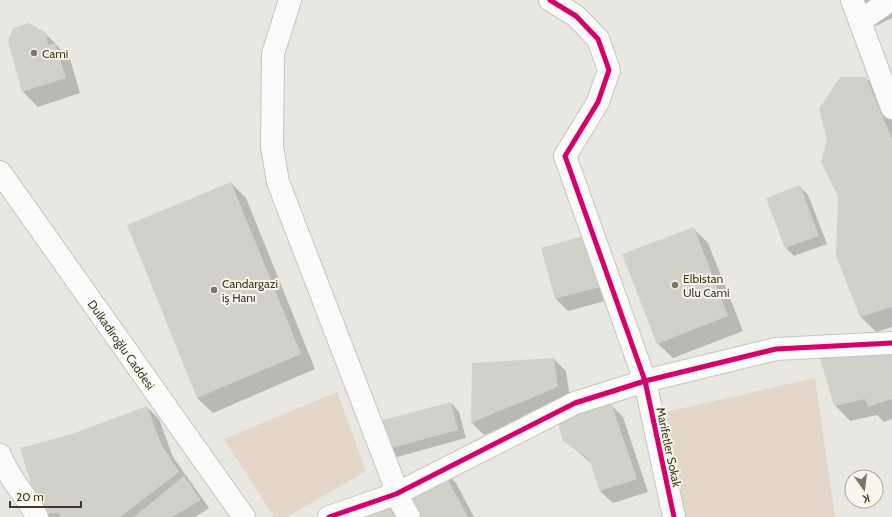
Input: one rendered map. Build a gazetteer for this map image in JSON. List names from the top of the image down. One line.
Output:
{"streets":{"street":["Dulkadiroğlu Caddesi","Marifetler Sokak"]},"places":["Cami","Elbistan Ulu Cami","Candargazi iş Hanı"],"scale_bar":"20 m","north":"bottom"}
